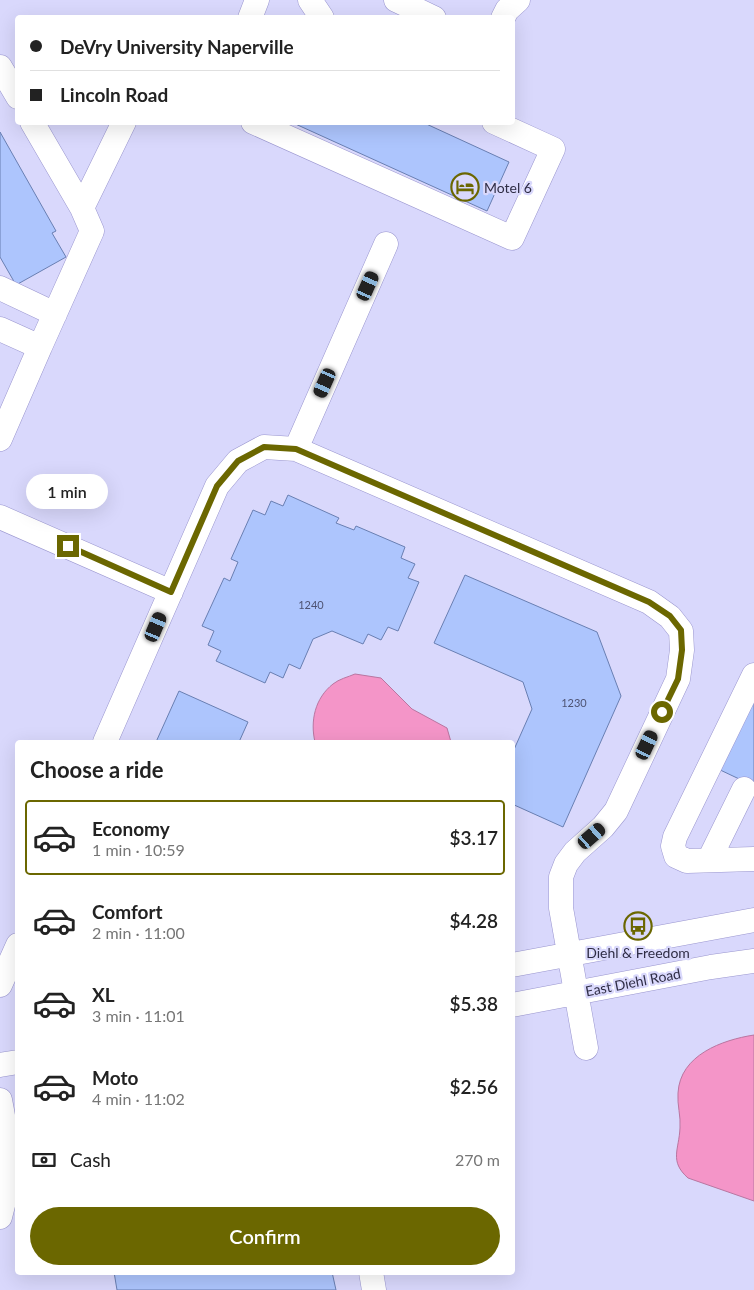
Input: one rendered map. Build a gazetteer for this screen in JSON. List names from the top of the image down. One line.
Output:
{"streets":{"street":["East Diehl Road"]},"places":{"hotel":["Motel 6"],"bus stop":["Diehl & Freedom"]},"house_numbers":["1240","1230"],"page":{"banner":["DeVry University Naperville","Lincoln Road"],"bubble":"1 min","heading":"Choose a ride","list":[{"name":"Economy","note":"1 min · 10:59","value":"$3.17"},{"name":"Comfort","note":"2 min · 11:00","value":"$4.28"},{"name":"XL","note":"3 min · 11:01","value":"$5.38"},{"name":"Moto","note":"4 min · 11:02","value":"$2.56"}],"pay":["Cash","270 m"],"buttons":"Confirm"}}
